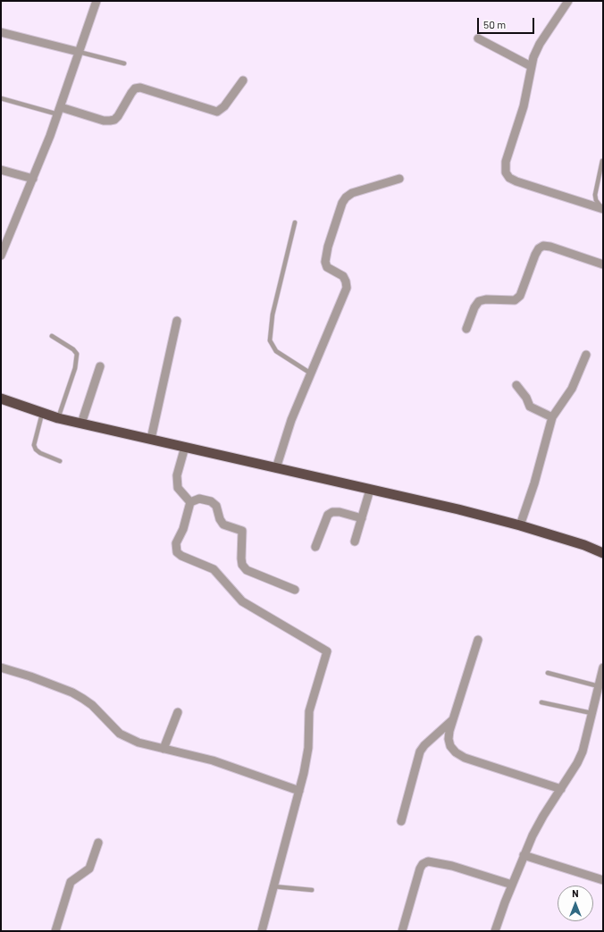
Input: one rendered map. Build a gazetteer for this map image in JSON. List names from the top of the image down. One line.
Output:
{"scale_bar":"50 m","north":"top"}
